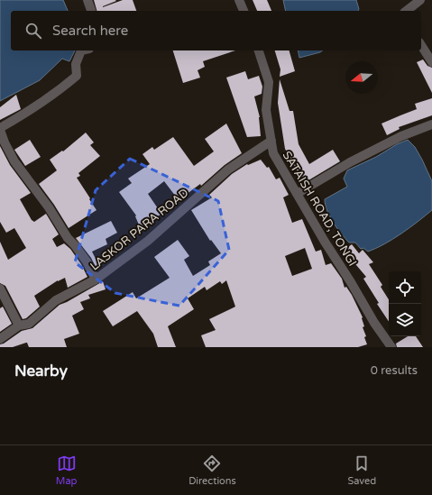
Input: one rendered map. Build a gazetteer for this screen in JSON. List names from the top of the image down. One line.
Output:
{"streets":{"street":["SATAISH ROAD, TONGI","LASKOR PARA ROAD"]},"crossings":[["SATAISH ROAD, TONGI","LASKOR PARA ROAD"]],"north":"left","page":{"search":"Search here","heading":["Nearby","0 results"],"nav":["Map","Directions","Saved"]}}
